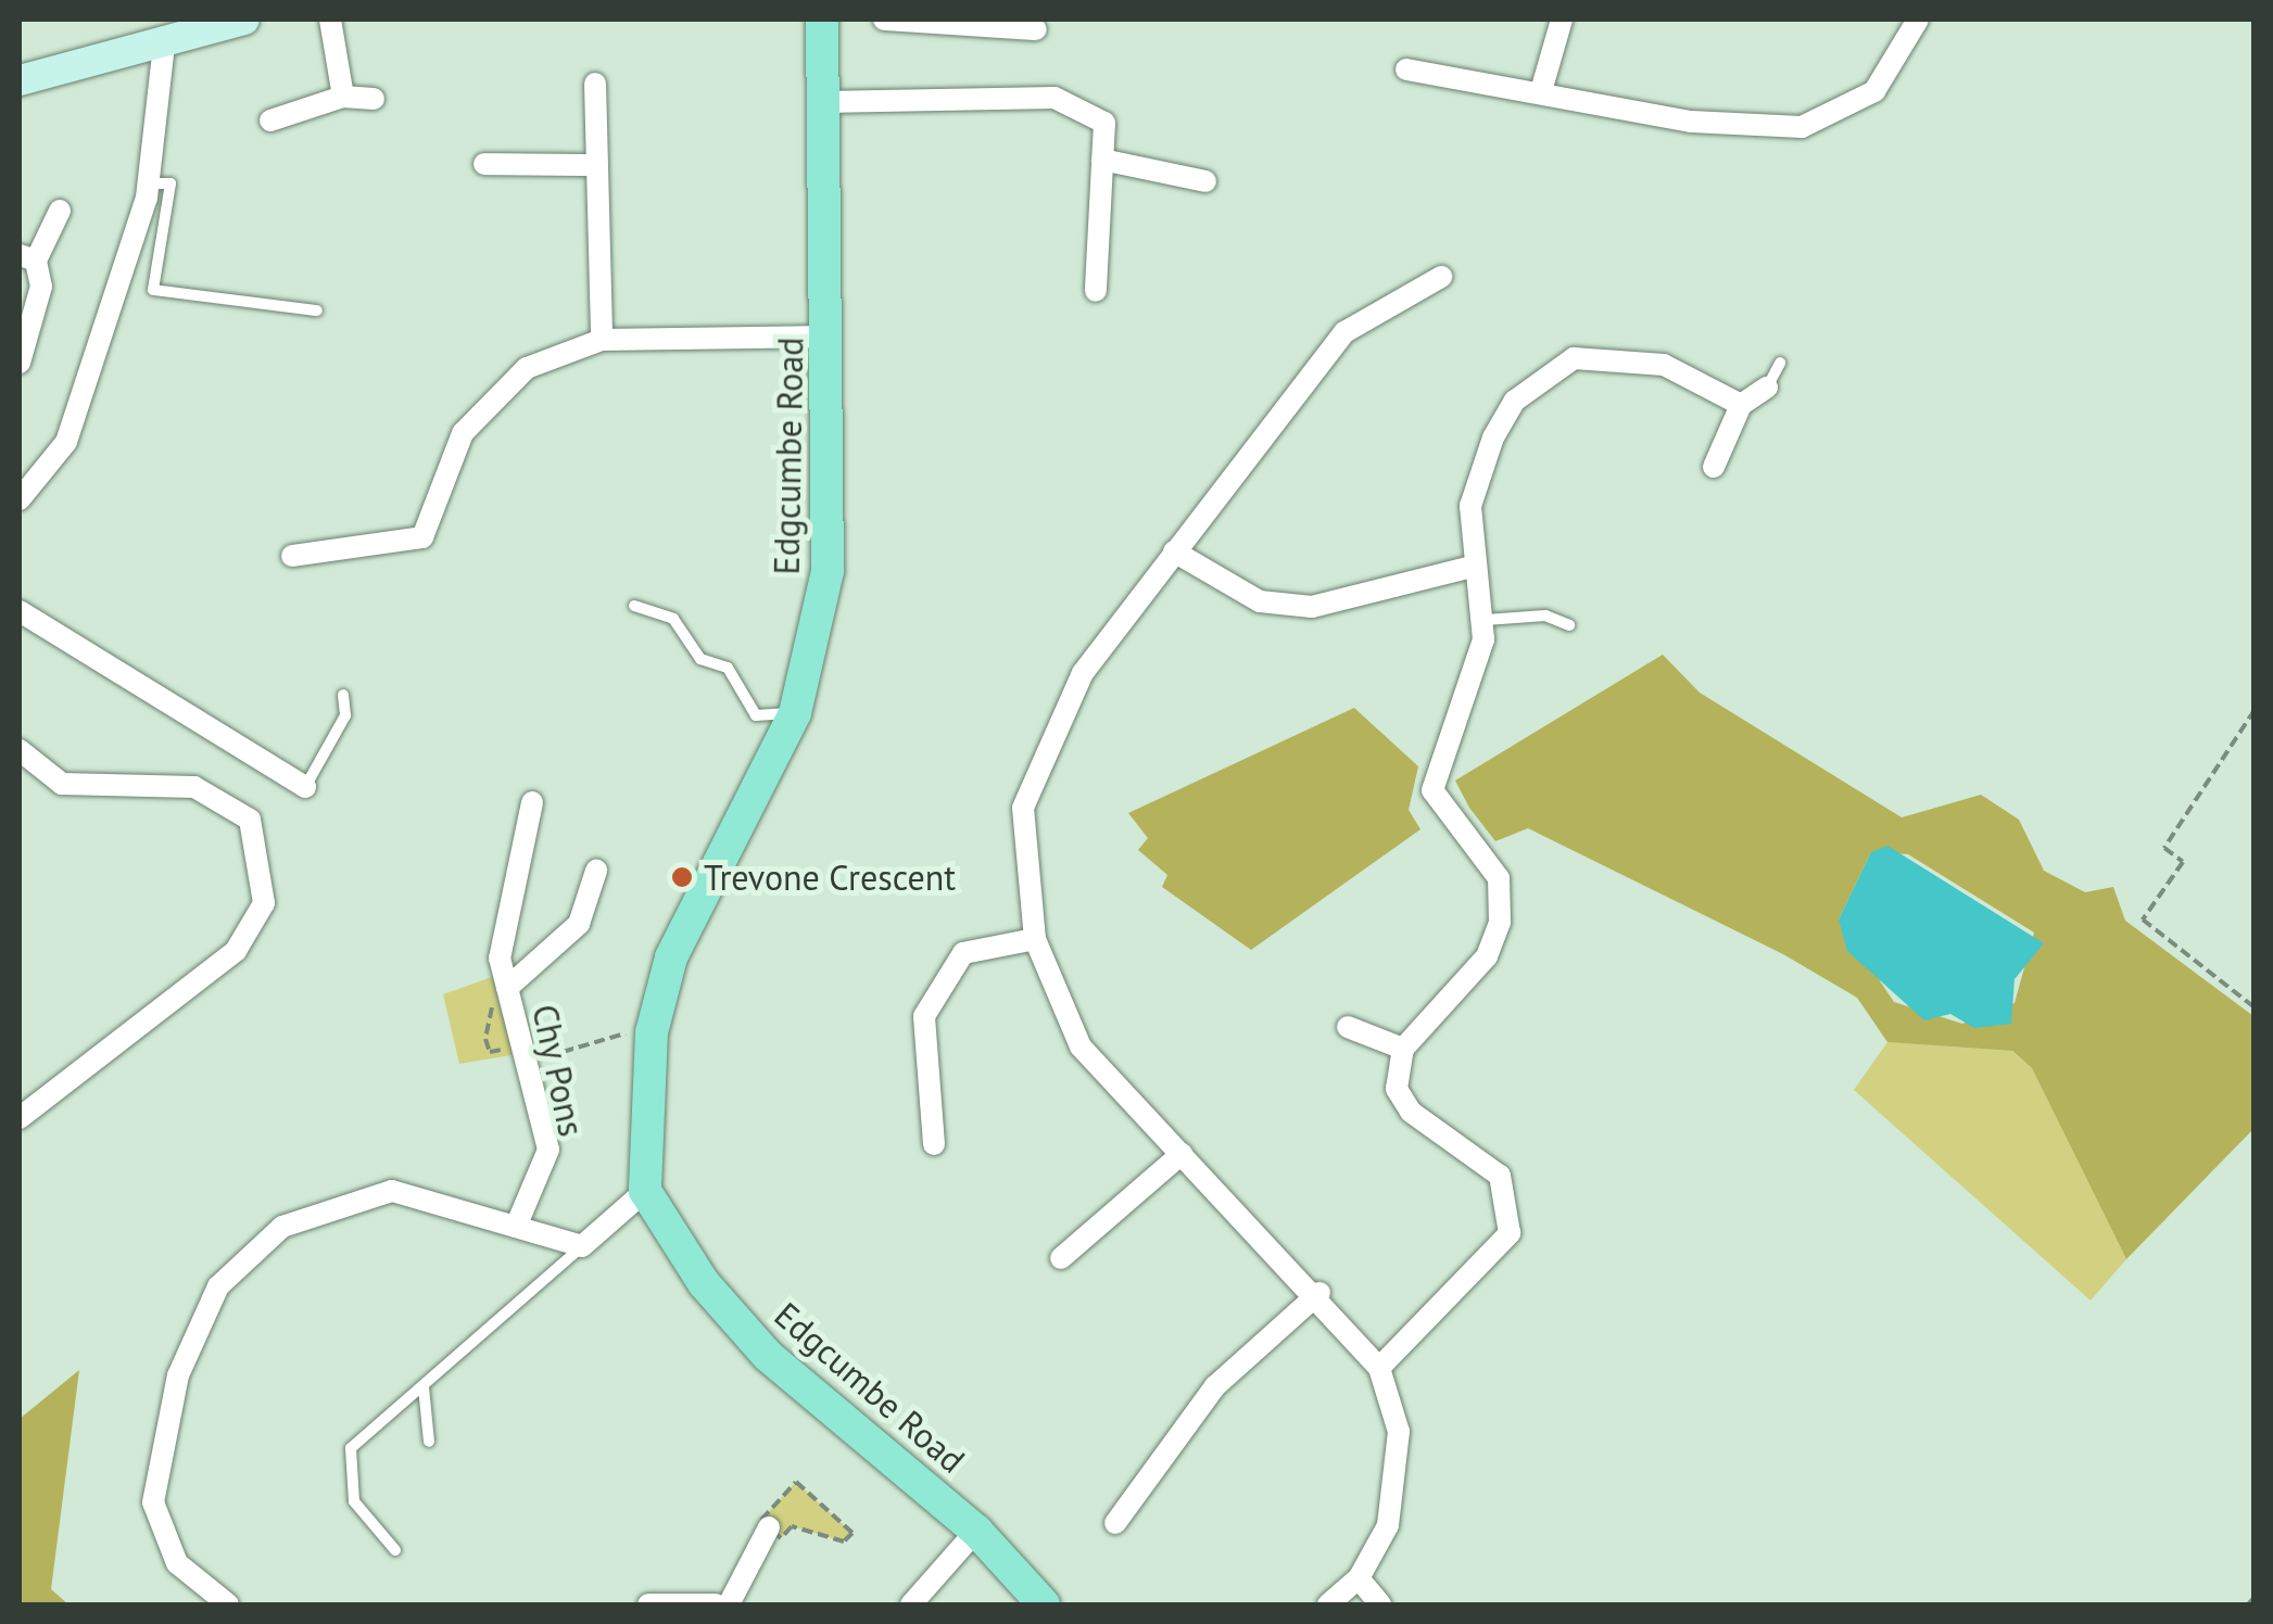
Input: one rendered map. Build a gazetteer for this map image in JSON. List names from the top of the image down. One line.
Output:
{"streets":{"main road":["Edgcumbe Road"],"street":["Chy Pons"]},"places":["Trevone Crescent"]}
